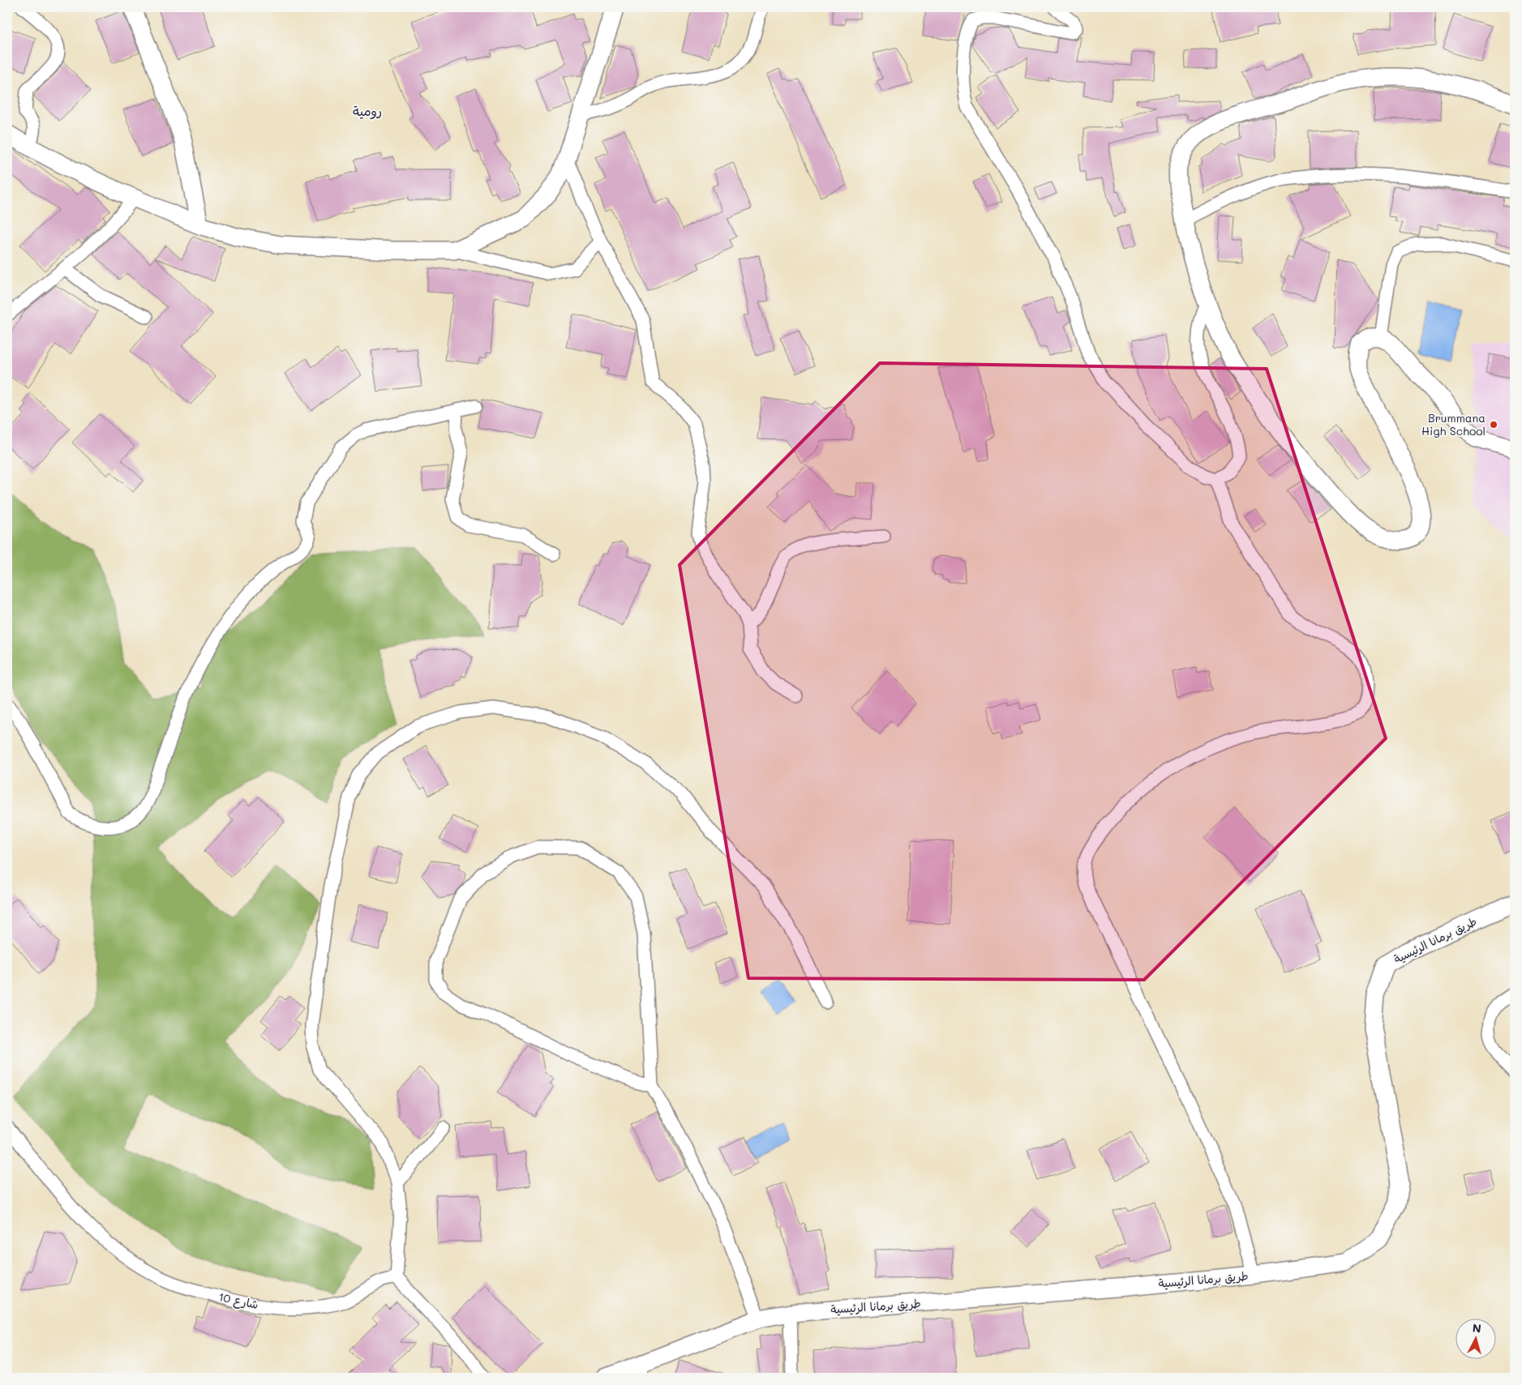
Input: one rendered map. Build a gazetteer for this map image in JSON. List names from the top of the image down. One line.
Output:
{"streets":{"street":["طريق برمانا الرئيسية","شارع 10"]},"districts":["رومية"],"places":["Brummana High School"],"north":"top"}
